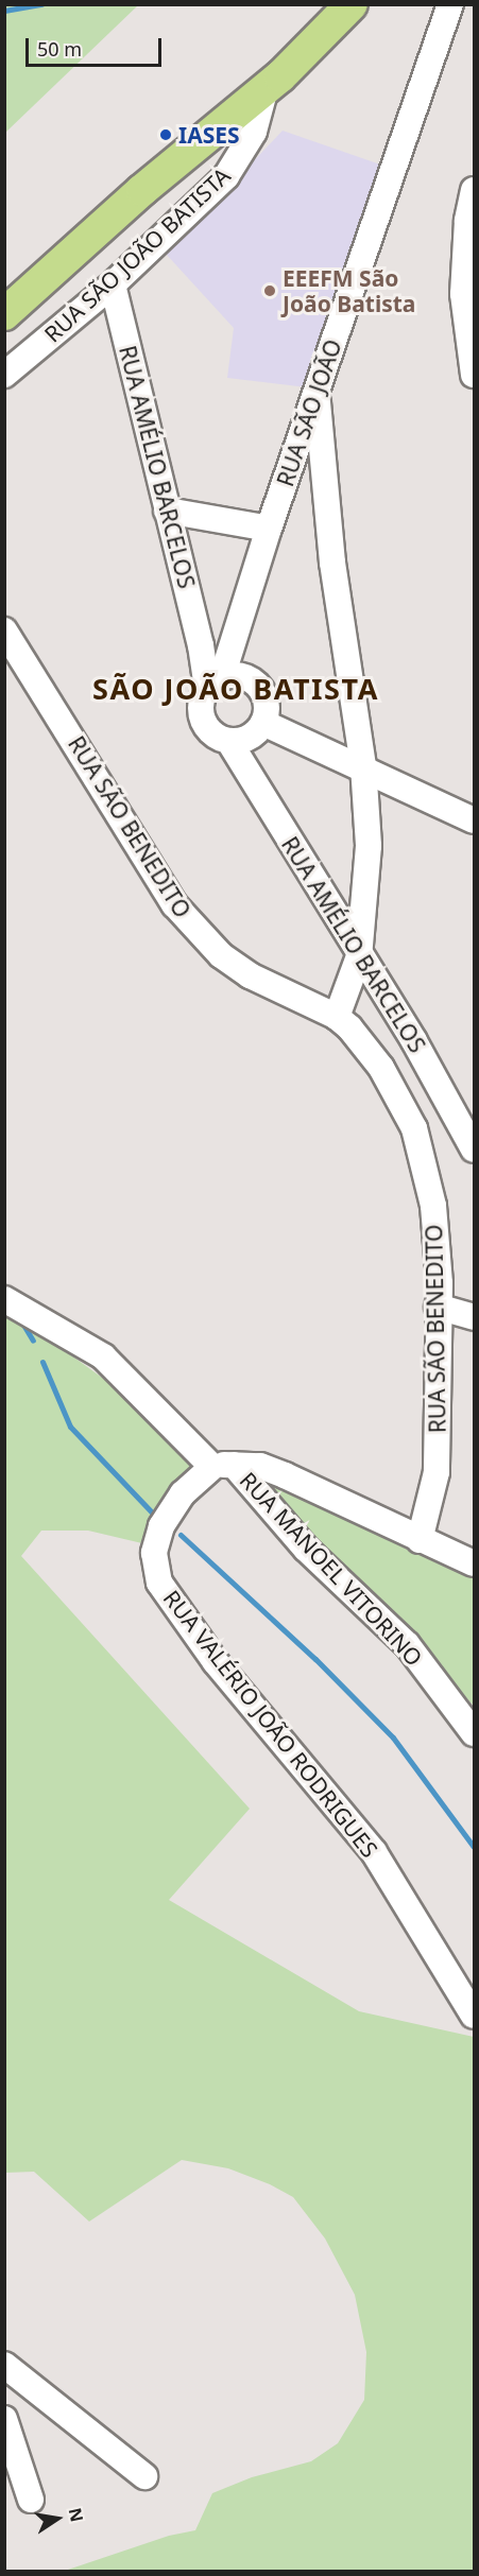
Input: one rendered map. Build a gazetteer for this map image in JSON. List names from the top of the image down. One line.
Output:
{"streets":{"street":["RUA SÃO JOÃO BATISTA","RUA SÃO JOÃO","RUA AMÉLIO BARCELOS","RUA SÃO BENEDITO","RUA MANOEL VITORINO","RUA VALÉRIO JOÃO RODRIGUES"]},"crossings":[["RUA SÃO JOÃO BATISTA","RUA AMÉLIO BARCELOS"],["RUA SÃO JOÃO","RUA AMÉLIO BARCELOS"],["RUA MANOEL VITORINO","RUA VALÉRIO JOÃO RODRIGUES"]],"districts":["SÃO JOÃO BATISTA"],"places":["IASES","EEEFM São João Batista"],"scale_bar":"50 m","north":"right"}
